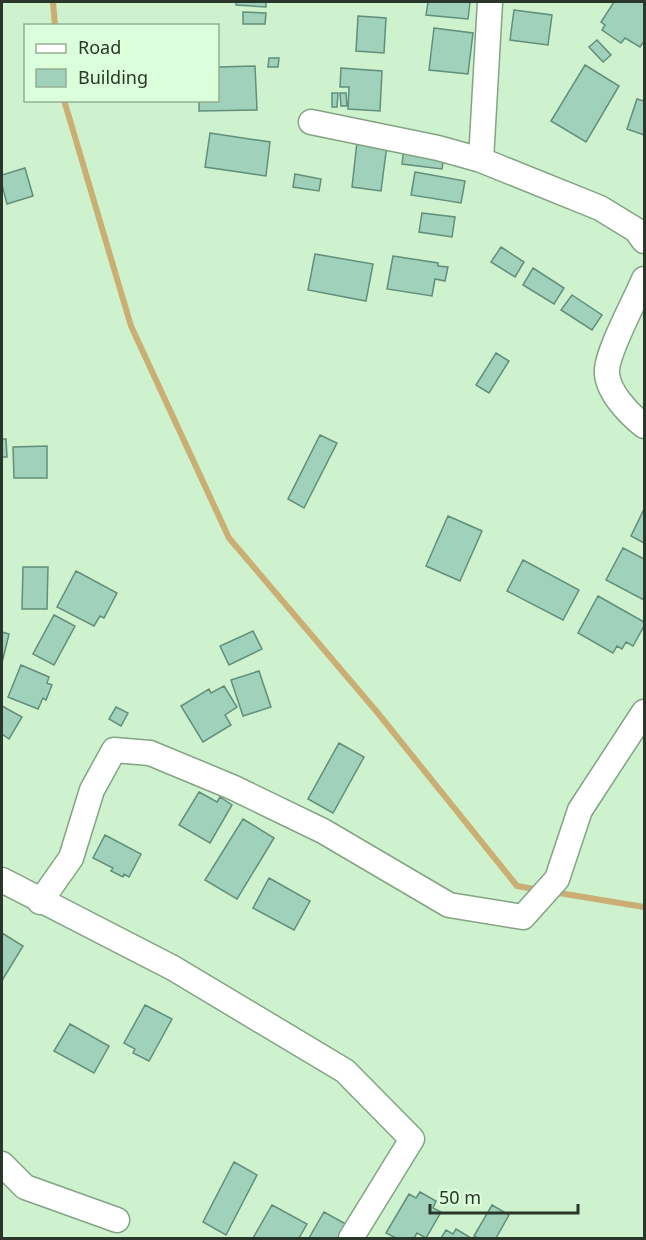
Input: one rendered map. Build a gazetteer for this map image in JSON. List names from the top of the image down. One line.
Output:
{"legend":["Road","Building"],"scale_bar":"50 m"}
